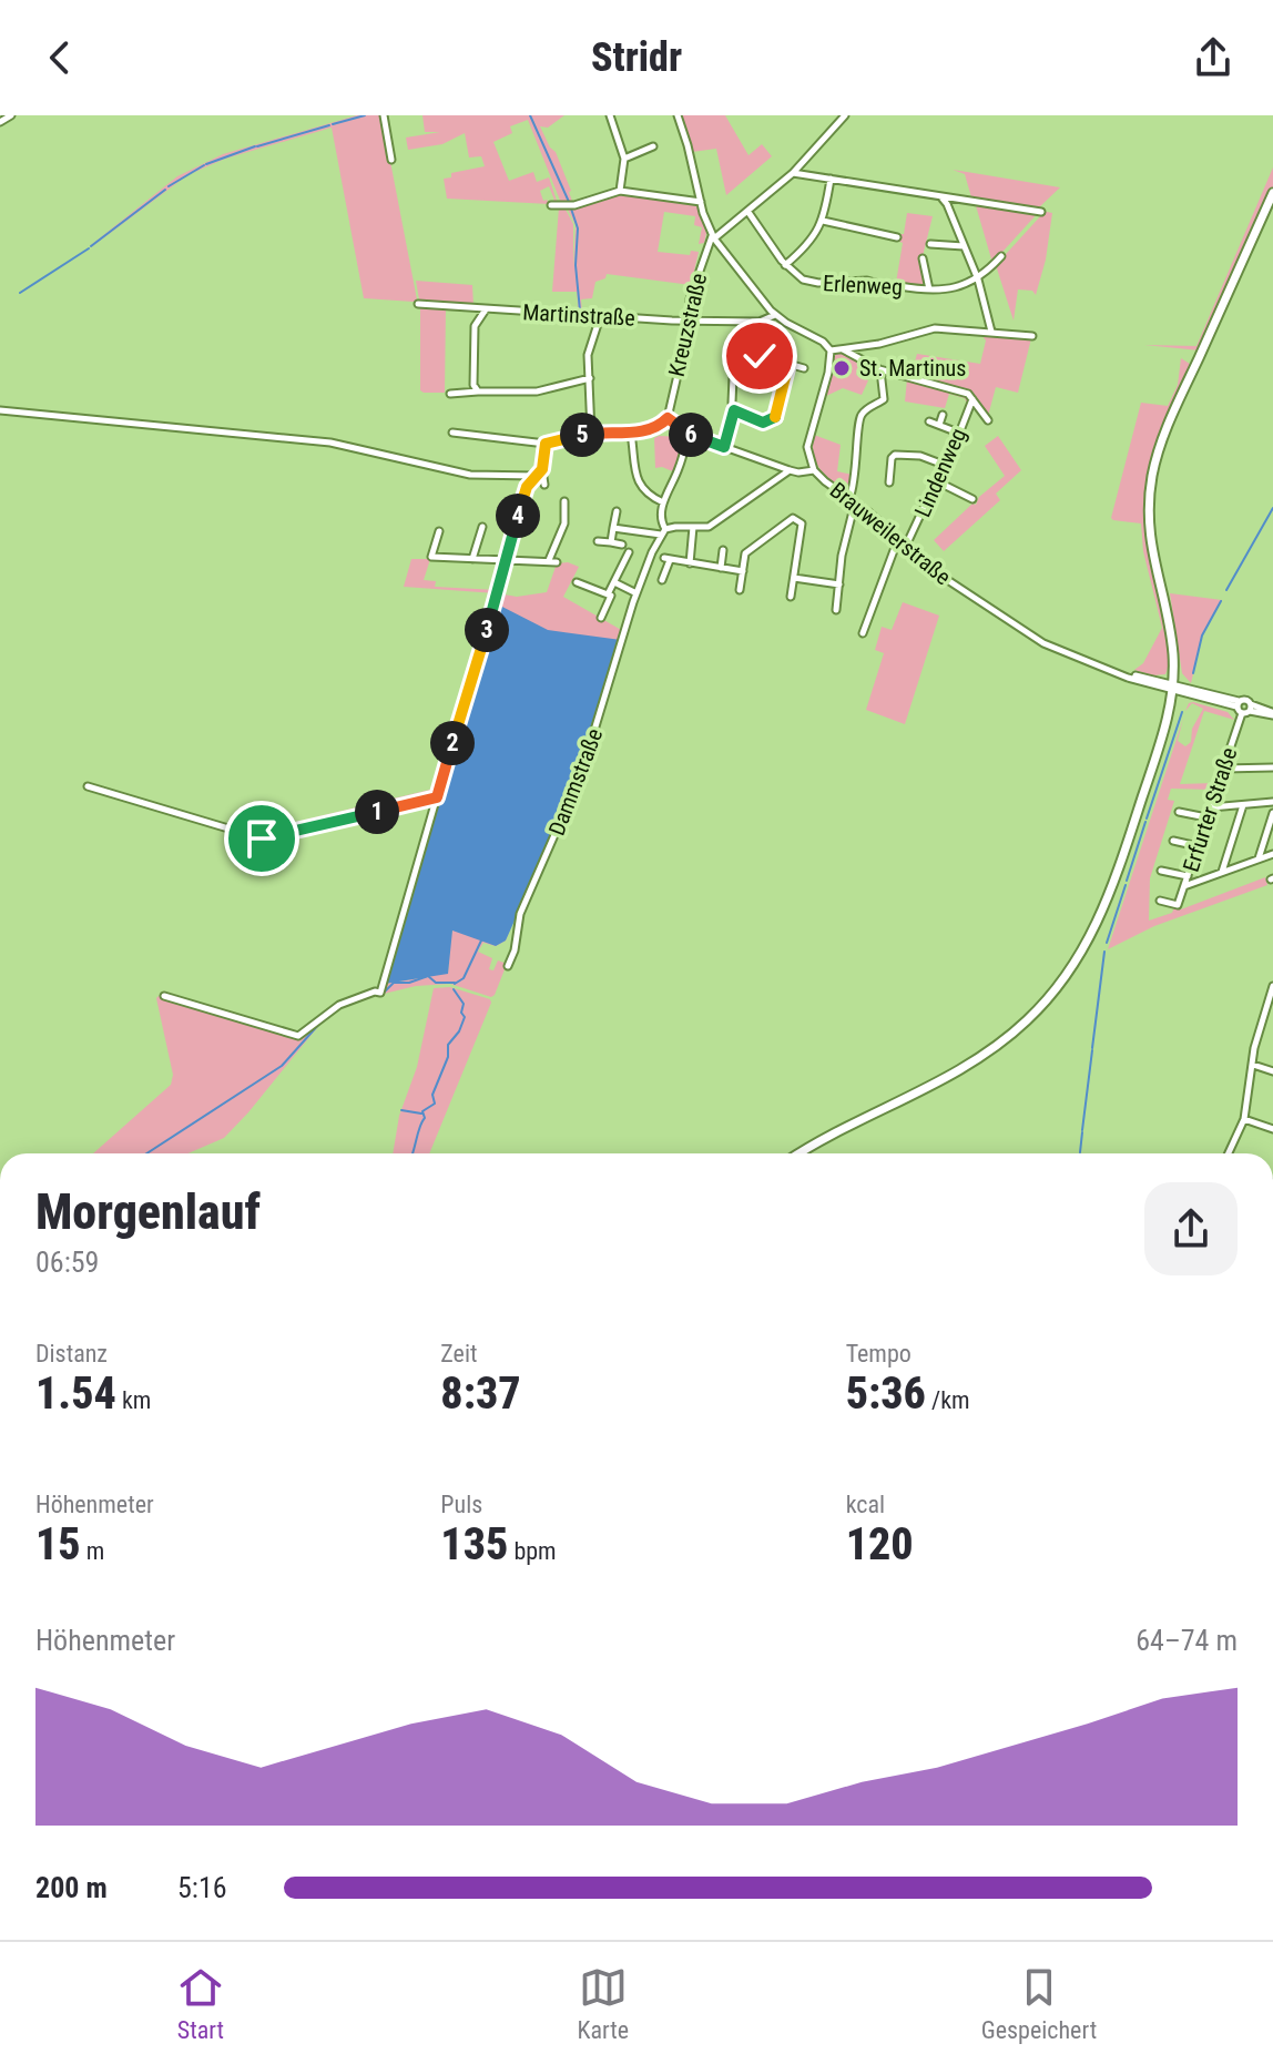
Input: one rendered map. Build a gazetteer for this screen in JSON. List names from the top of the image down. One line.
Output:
{"streets":{"street":["Erlenweg","Martinstraße","Kreuzstraße","Lindenweg","Brauweilerstraße","Dammstraße","Erfurter Straße"]},"crossings":[["Martinstraße","Kreuzstraße"],["Lindenweg","Brauweilerstraße"]],"places":["St. Martinus"],"page":{"header":"Stridr","pins":["5","6","4","3","2","1"],"heading":["Morgenlauf","06:59"],"stats":[["Distanz","1.54 km"],["Zeit","8:37"],["Tempo","5:36 /km"],["Höhenmeter","15 m"],["Puls","135 bpm"],["kcal","120"]],"chart":["Höhenmeter","64–74 m"],"list":[{"name":"200 m","note":"5:16"}],"tabs":["Start","Karte","Gespeichert"]}}
